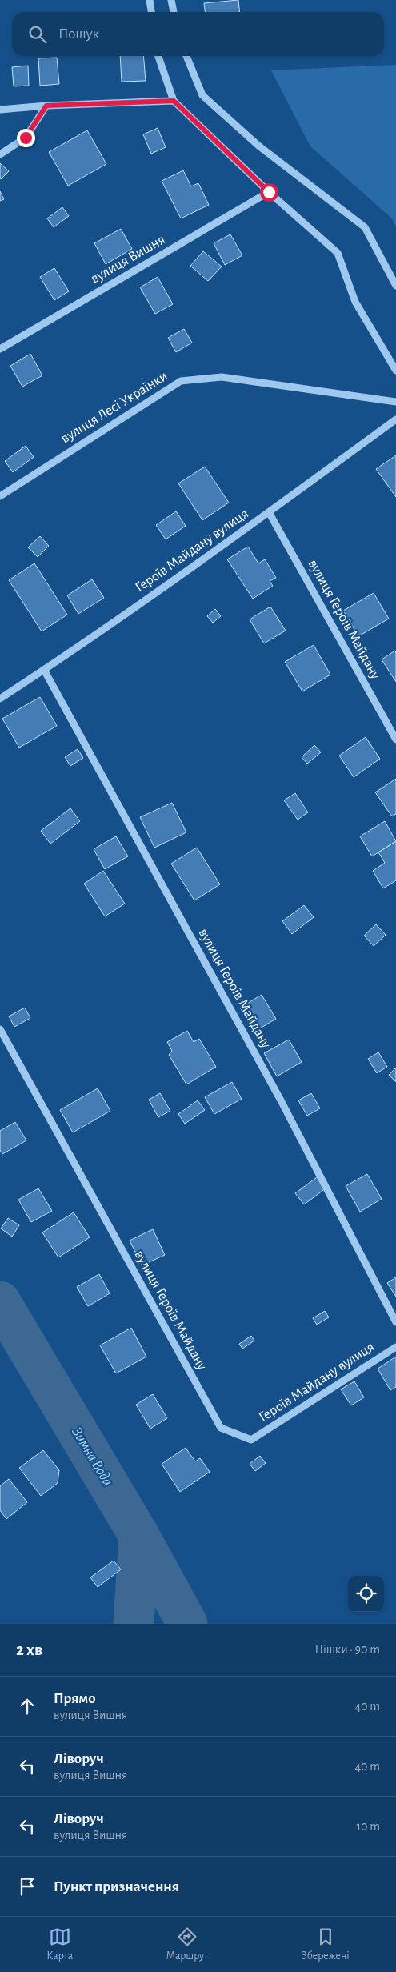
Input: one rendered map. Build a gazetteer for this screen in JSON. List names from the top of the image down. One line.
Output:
{"streets":{"street":["вулиця Вишня","вулиця Лесі Українки","Героїв Майдану вулиця","вулиця Героїв Майдану"]},"crossings":[["Героїв Майдану вулиця","вулиця Героїв Майдану"]],"water":["Зимна Вода"],"page":{"search":"Пошук","heading":["2 хв","Пішки · 90 m"],"list":[["Прямо","вулиця Вишня","40 m"],["Ліворуч","вулиця Вишня","40 m"],["Ліворуч","вулиця Вишня","10 m"],"Пункт призначення"],"nav":["Карта","Маршрут","Збережені"]}}
